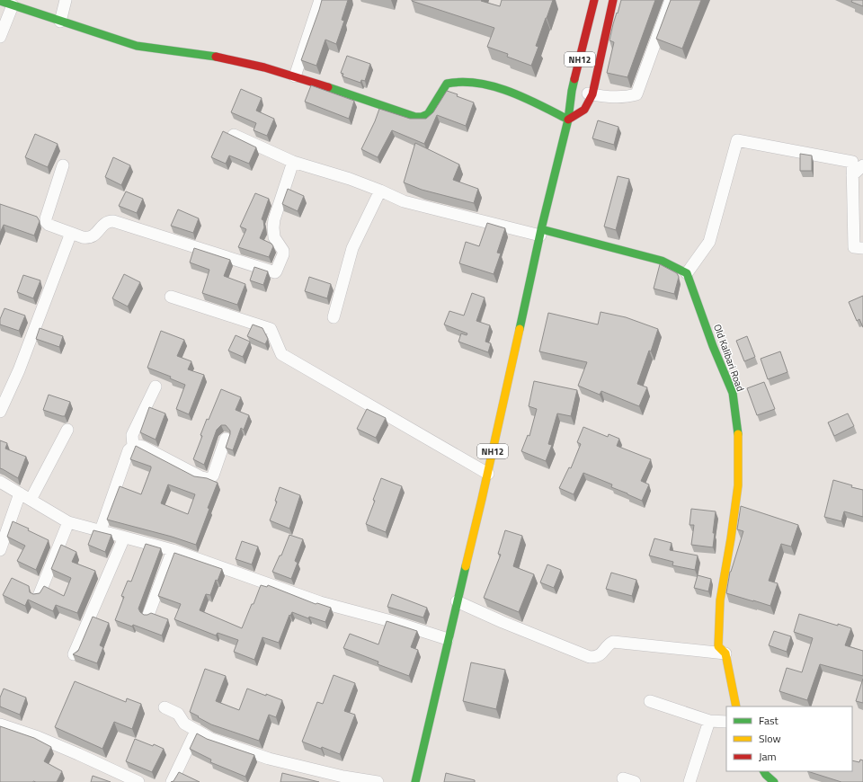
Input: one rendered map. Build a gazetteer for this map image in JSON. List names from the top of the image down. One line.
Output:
{"streets":{"main road":["NH12","Old Kalibari Road"]},"legend":["Fast","Slow","Jam"]}
